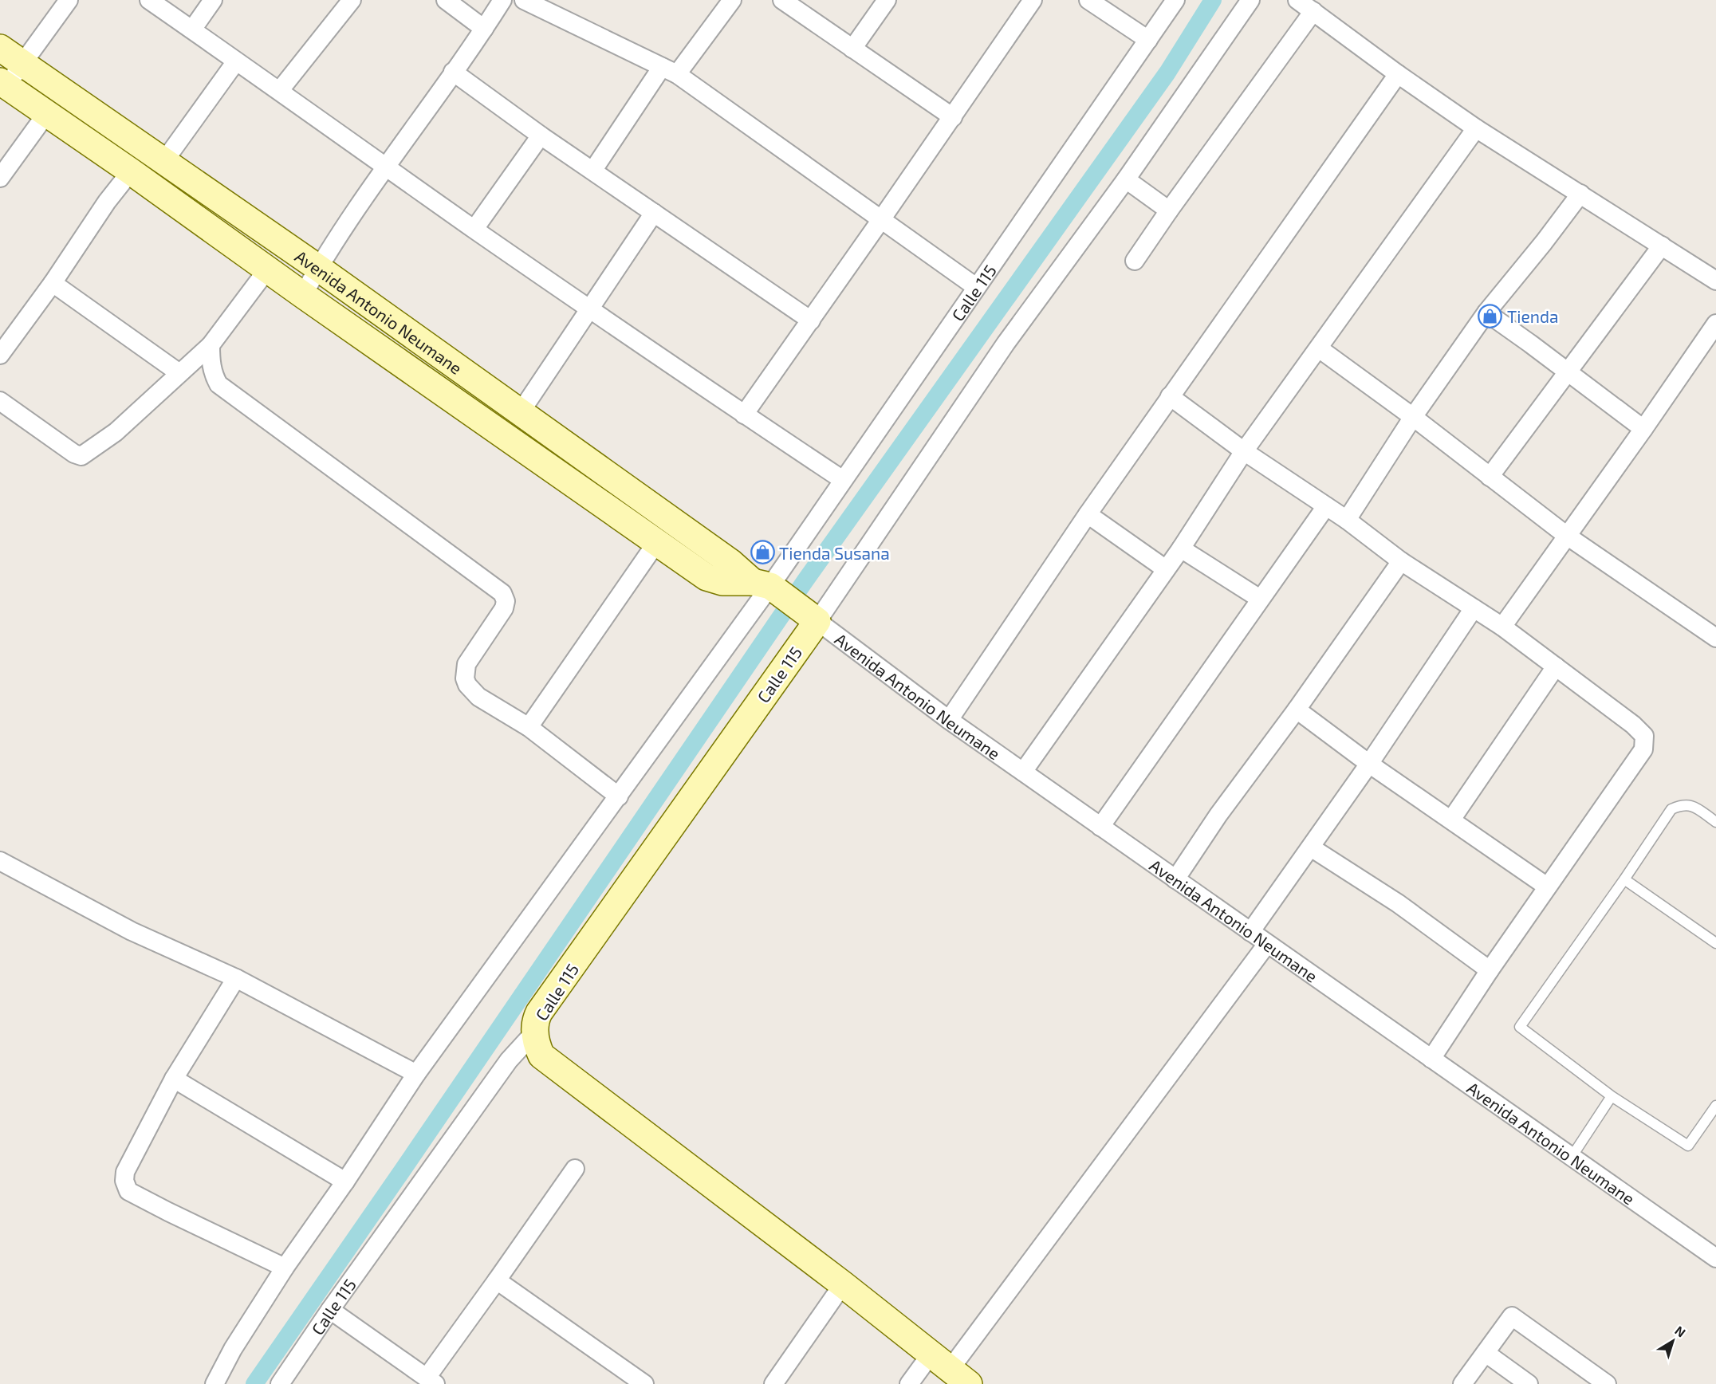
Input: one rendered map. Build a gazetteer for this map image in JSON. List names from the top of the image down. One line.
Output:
{"streets":{"street":["Calle 115","Avenida Antonio Neumane"]},"crossings":[["Calle 115","Avenida Antonio Neumane"]],"places":{"shop":["Tienda","Tienda Susana"]},"north":"top right"}
